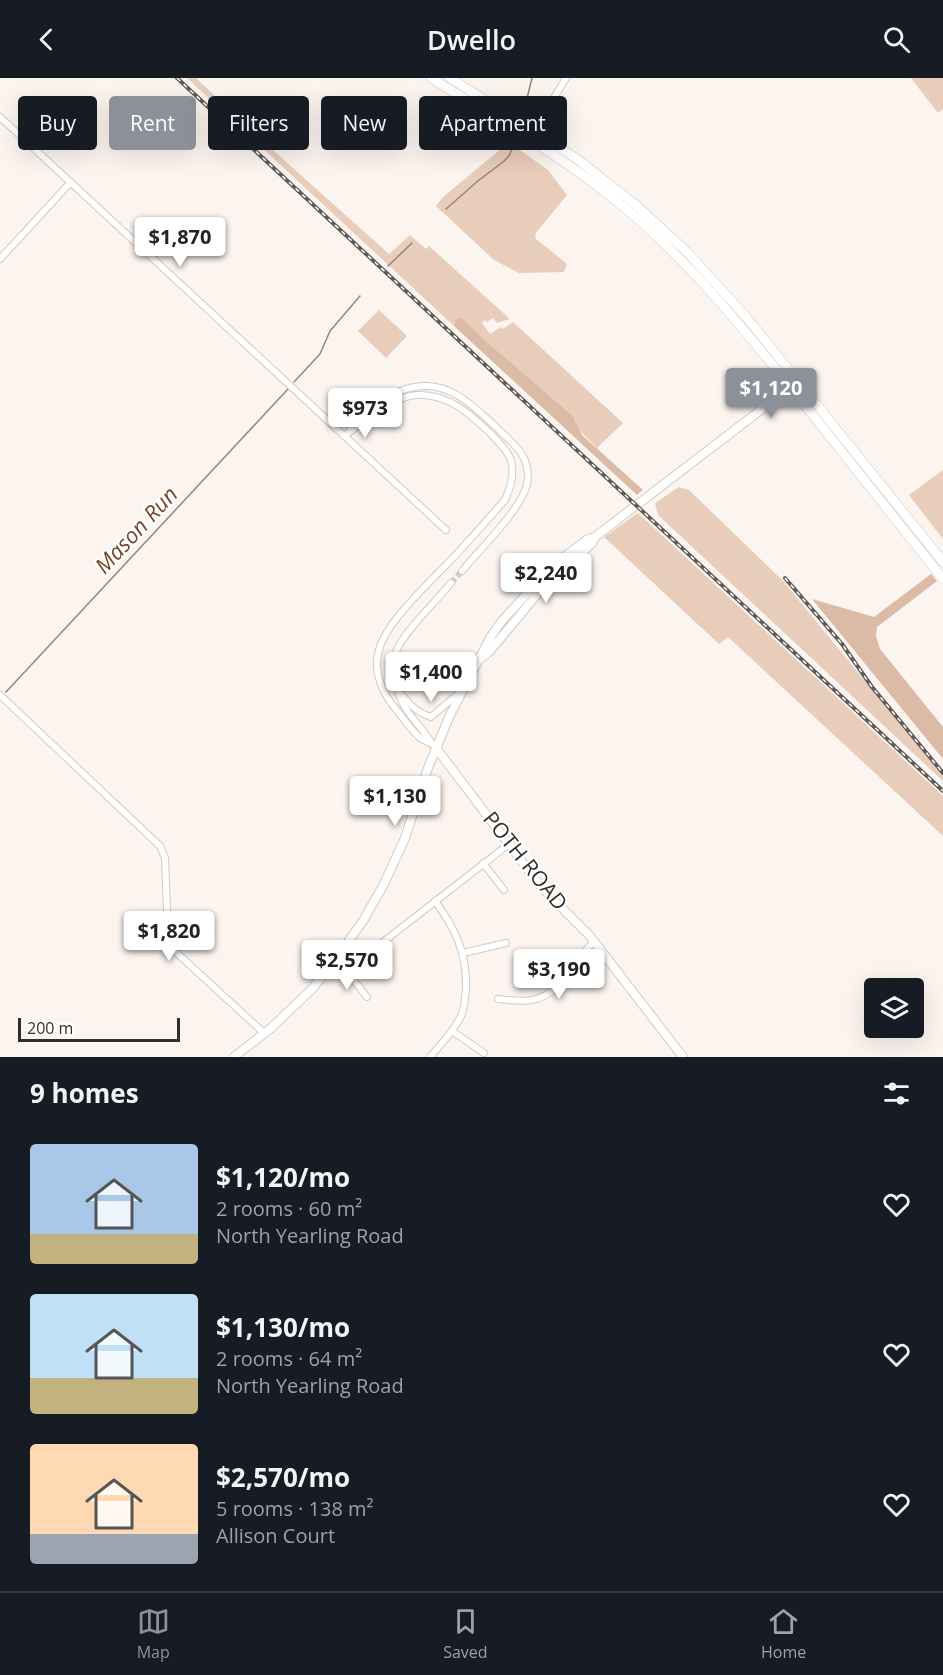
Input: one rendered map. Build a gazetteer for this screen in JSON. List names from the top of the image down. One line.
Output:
{"streets":{"main road":["POTH ROAD"]},"water":["Mason Run"],"scale_bar":"200 m","page":{"header":"Dwello","chip":["Buy","Rent","Filters","New","Apartment"],"price":["$1,870","$1,120","$973","$2,240","$1,400","$1,130","$1,820","$2,570","$3,190"],"scale":"200 m","heading":"9 homes","list":[{"name":"$1,120/mo","note":"2 rooms · 60 m² · North Yearling Road"},{"name":"$1,130/mo","note":"2 rooms · 64 m² · North Yearling Road"},{"name":"$2,570/mo","note":"5 rooms · 138 m² · Allison Court"}],"tabs":["Map","Saved","Home"]}}
